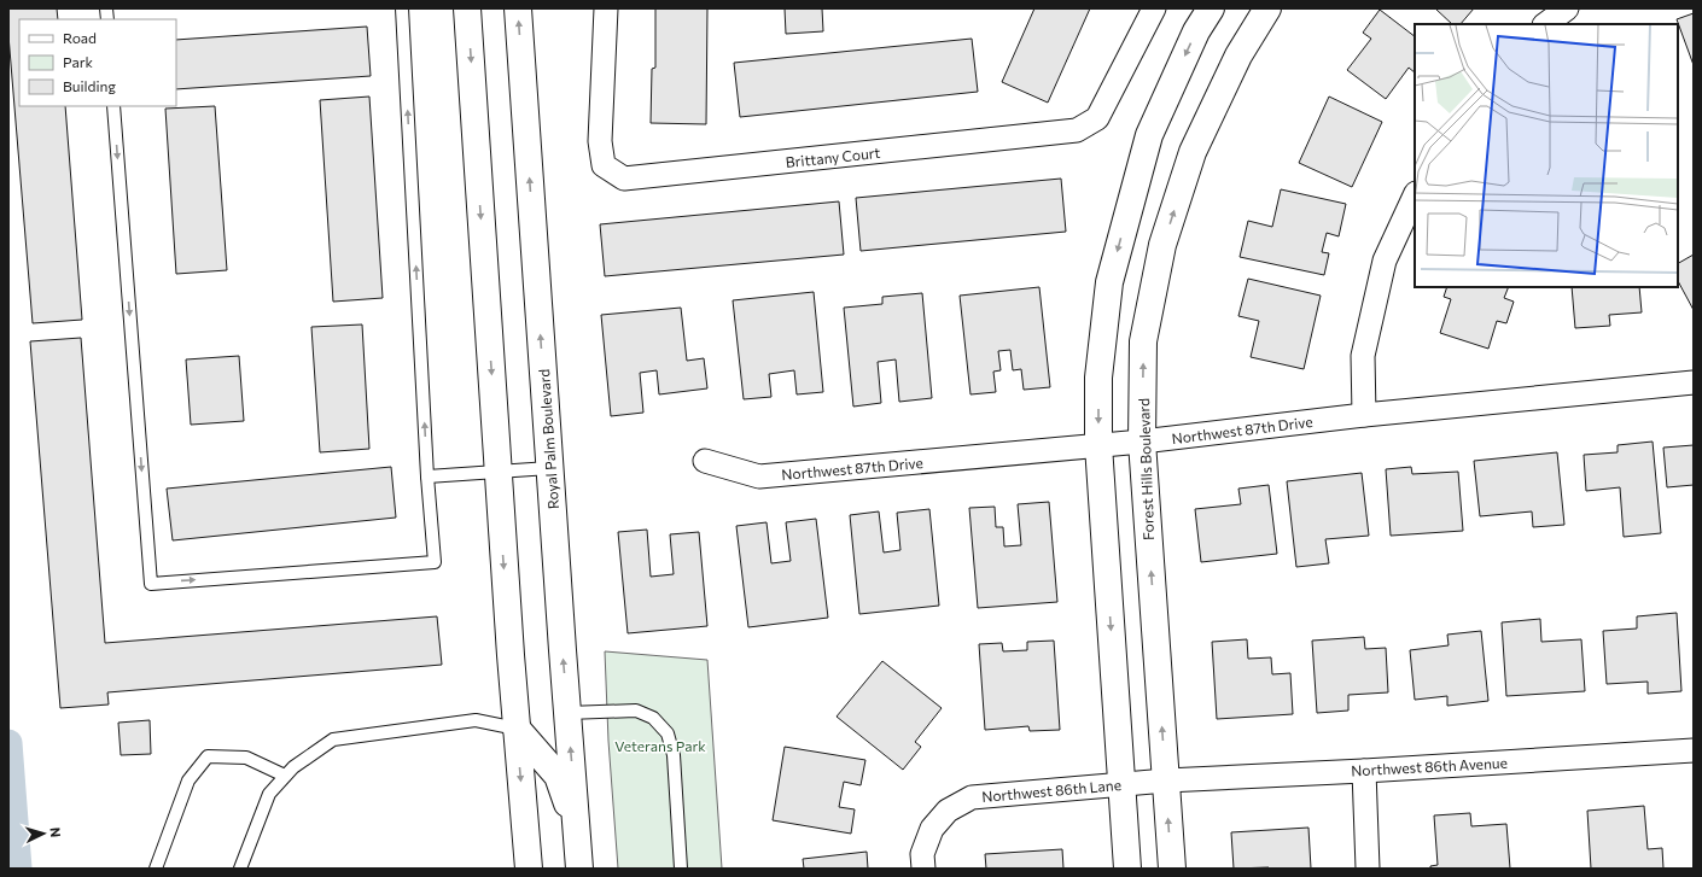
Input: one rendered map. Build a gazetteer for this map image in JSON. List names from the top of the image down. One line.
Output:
{"streets":{"main road":["Royal Palm Boulevard","Forest Hills Boulevard"],"street":["Brittany Court","Northwest 87th Drive","Northwest 86th Avenue","Northwest 86th Lane"]},"crossings":[["Northwest 87th Drive","Forest Hills Boulevard"],["Forest Hills Boulevard","Northwest 86th Avenue"],["Forest Hills Boulevard","Northwest 86th Lane"],["Northwest 86th Avenue","Northwest 86th Lane"]],"parks":["Veterans Park"],"legend":["Road","Park","Building"],"north":"right"}
